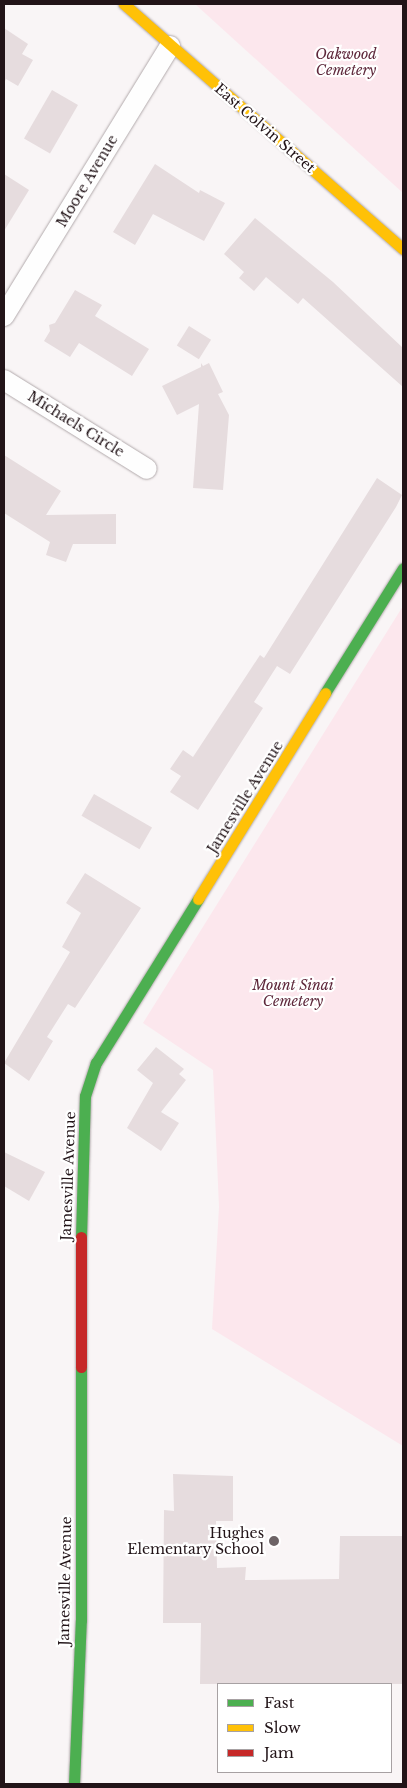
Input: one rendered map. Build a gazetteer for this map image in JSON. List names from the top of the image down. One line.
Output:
{"streets":{"street":["East Colvin Street","Moore Avenue","Michaels Circle","Jamesville Avenue"]},"crossings":[["East Colvin Street","Moore Avenue"]],"parks":["Oakwood Cemetery","Mount Sinai Cemetery"],"places":["Hughes Elementary School"],"legend":["Fast","Slow","Jam"]}
